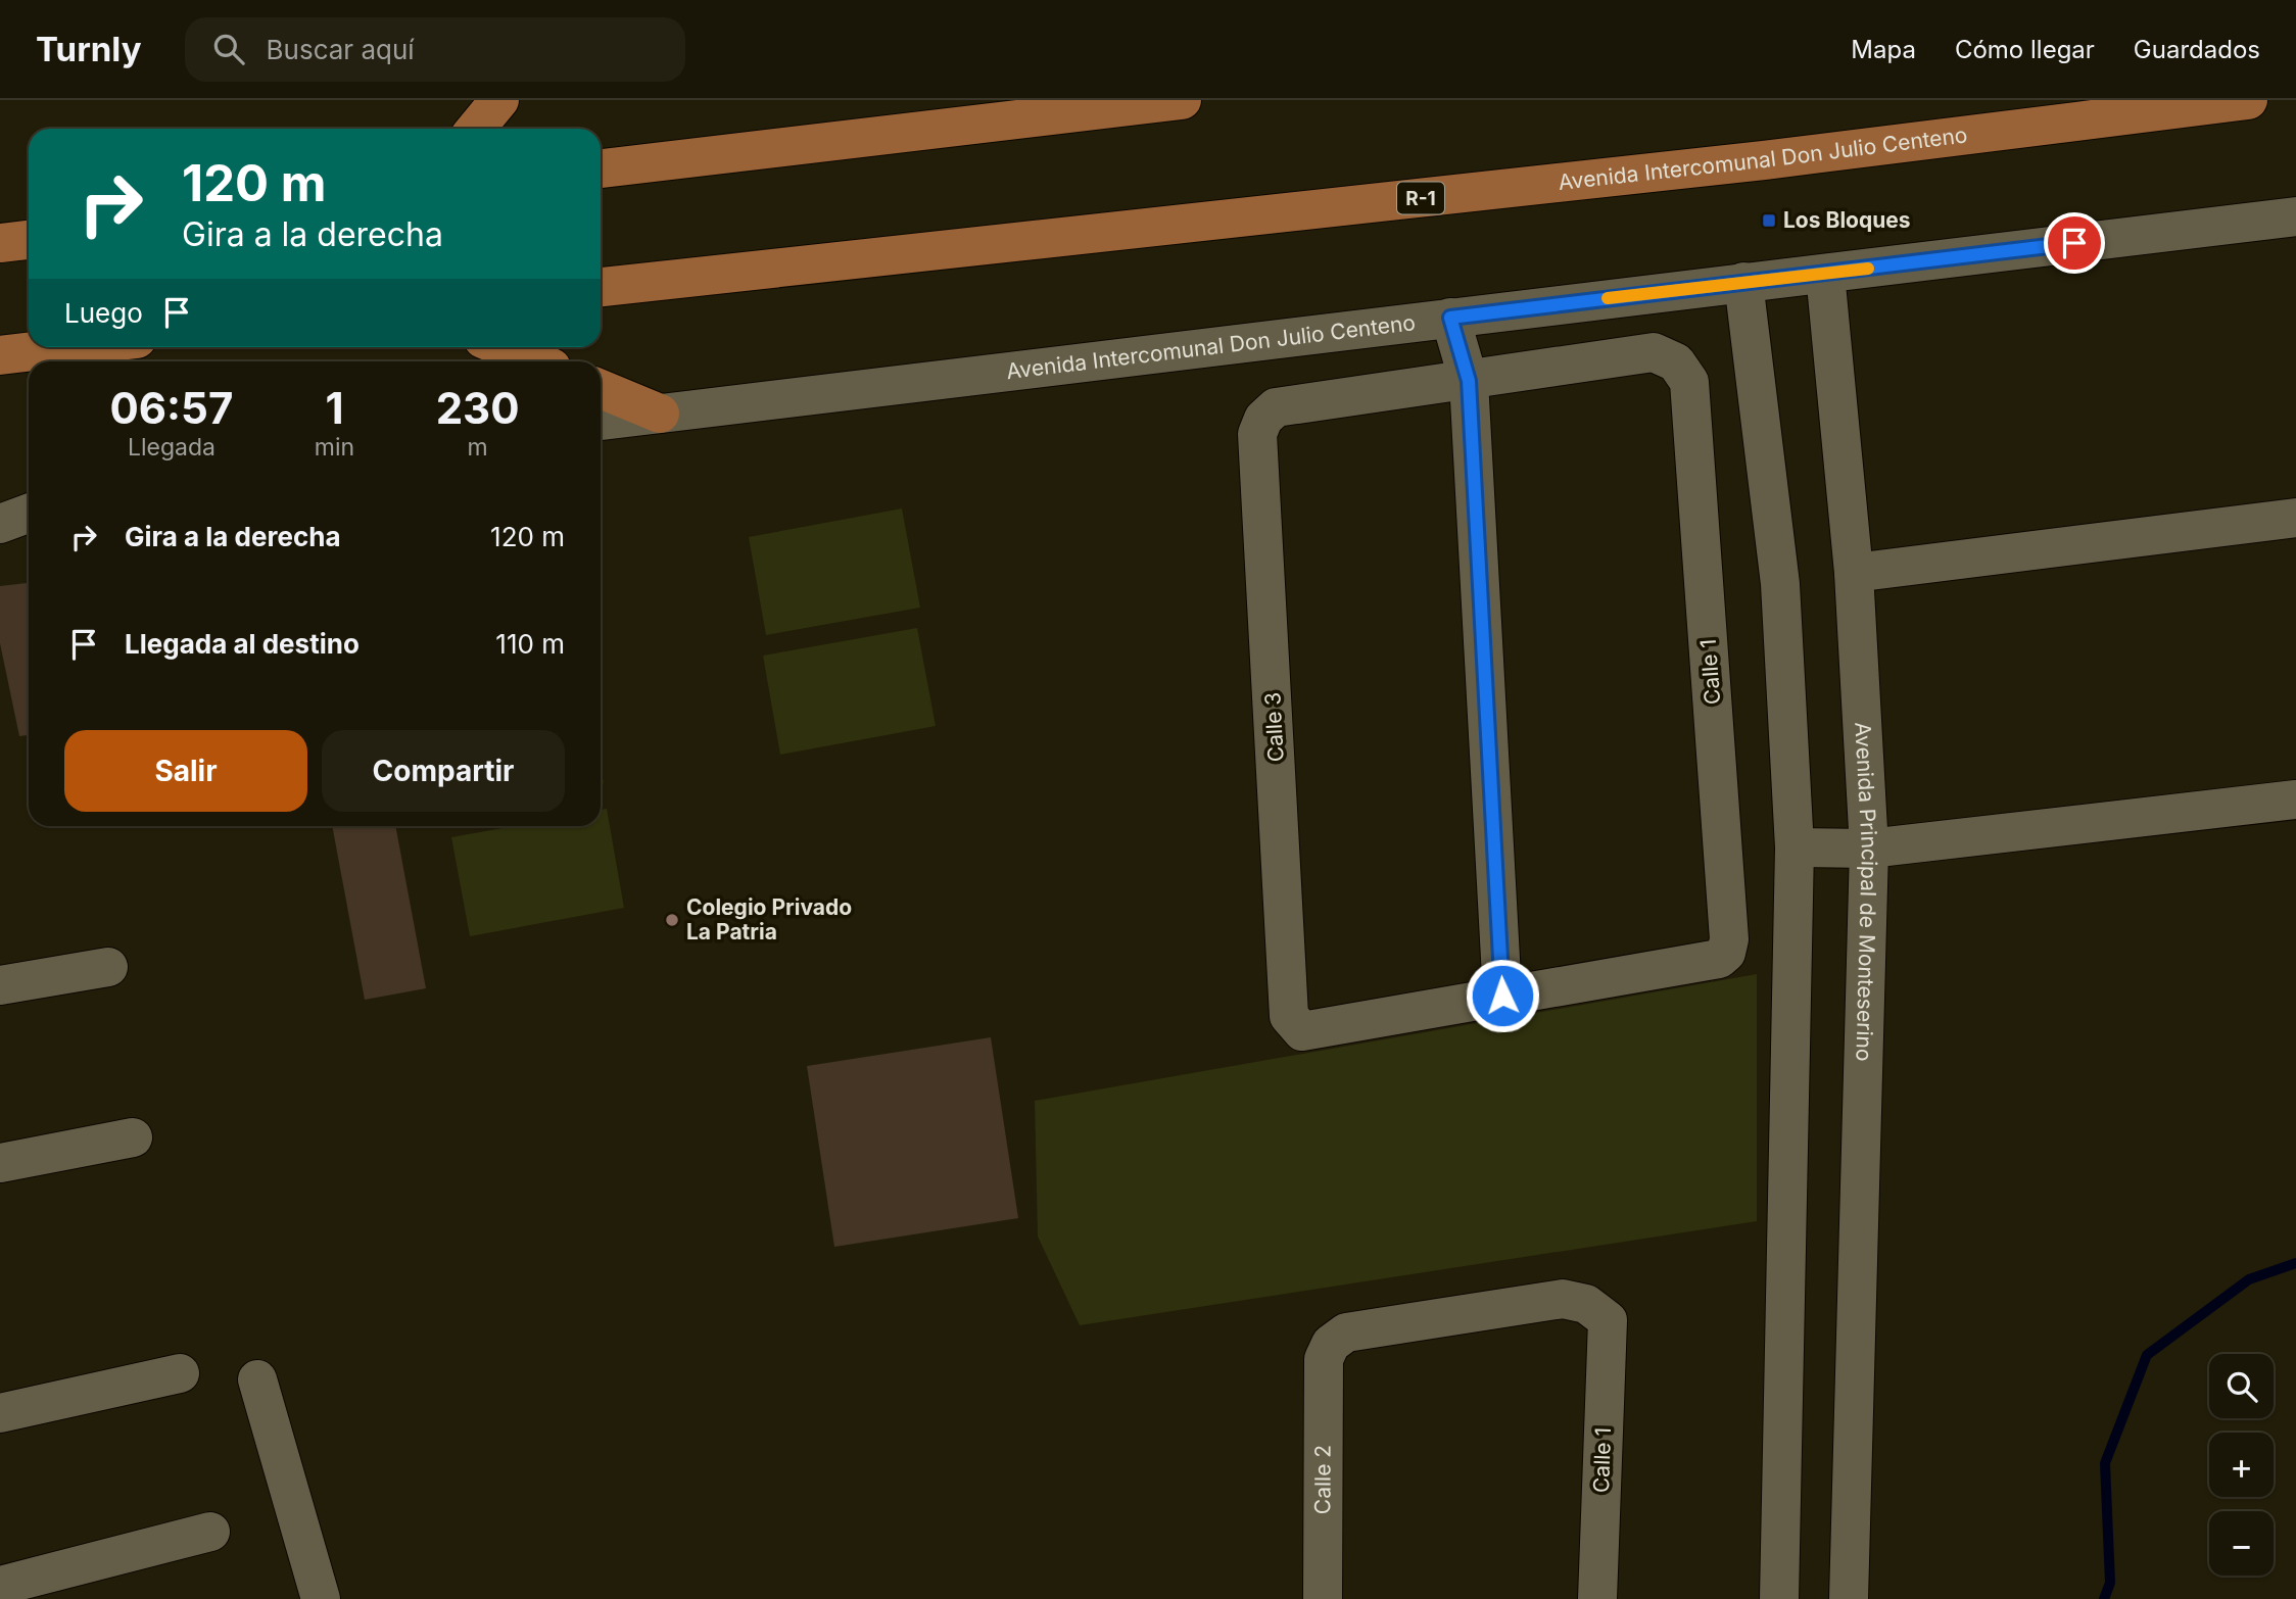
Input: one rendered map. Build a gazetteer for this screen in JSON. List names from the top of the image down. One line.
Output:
{"streets":{"main road":["Avenida Intercomunal Don Julio Centeno","R-1"],"street":["Calle 1","Calle 3","Avenida Principal de Monteserino","Calle 2"]},"crossings":[["Avenida Intercomunal Don Julio Centeno","Avenida Principal de Monteserino"],["Calle 1","Calle 3"],["Calle 1","Calle 2"]],"places":{"transit":["Los Bloques"],"other":["Colegio Privado La Patria"]},"page":{"header":"Turnly","search":"Buscar aquí","nav":["Mapa","Cómo llegar","Guardados"],"turn":["120 m","Gira a la derecha"],"then":"Luego","eta":["06:57","Llegada","1","min","230","m"],"list":[{"name":"Gira a la derecha","value":"120 m"},{"name":"Llegada al destino","value":"110 m"}],"buttons":["Salir","Compartir"],"map_buttons":["+","−"]}}
